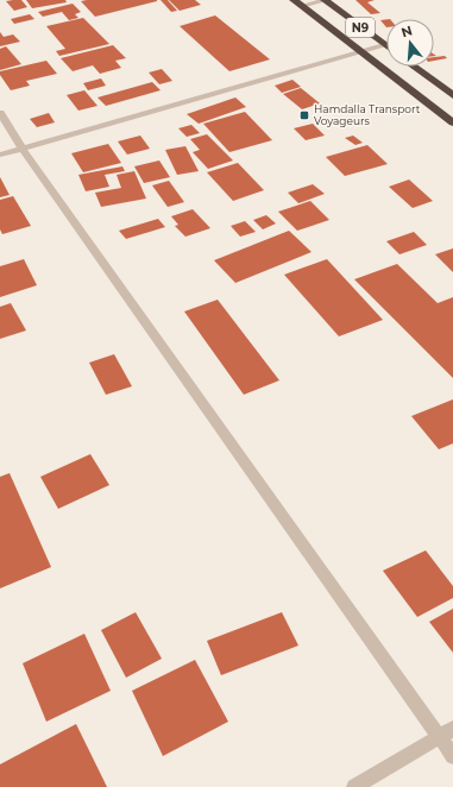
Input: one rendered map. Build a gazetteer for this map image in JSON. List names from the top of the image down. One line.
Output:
{"streets":{"highway":["N9"]},"places":{"transit":["Hamdalla Transport Voyageurs"]},"north":"top"}
